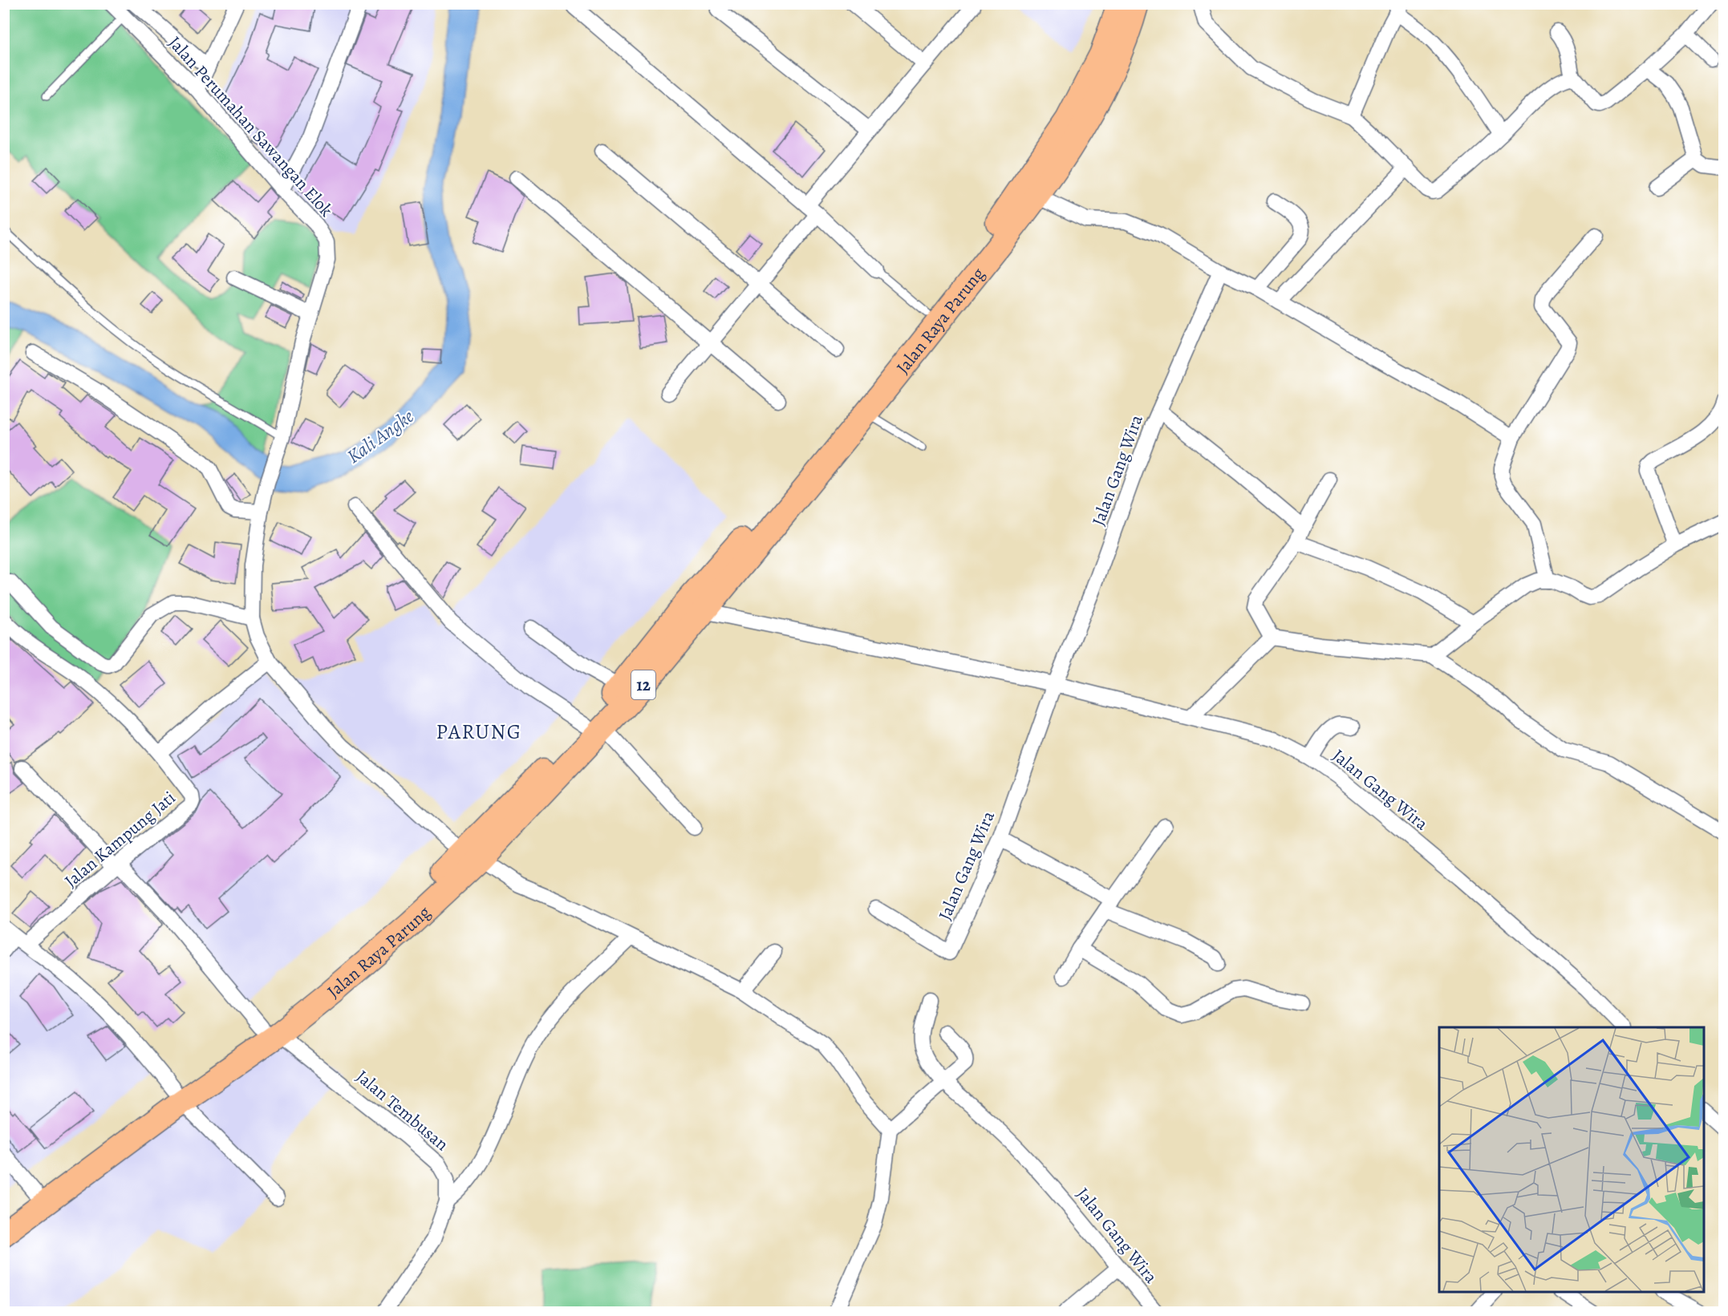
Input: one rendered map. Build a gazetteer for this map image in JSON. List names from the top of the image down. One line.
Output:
{"streets":{"highway":["Jalan Raya Parung","12"],"street":["Jalan Perumahan Sawangan Elok","Jalan Gang Wira","Jalan Kampung Jati","Jalan Tembusan"]},"crossings":[["Jalan Perumahan Sawangan Elok","Jalan Raya Parung"],["Jalan Raya Parung","Jalan Gang Wira"],["Jalan Raya Parung","Jalan Tembusan"],["Jalan Kampung Jati","Jalan Tembusan"]],"districts":["PARUNG"],"water":["Kali Angke"]}
